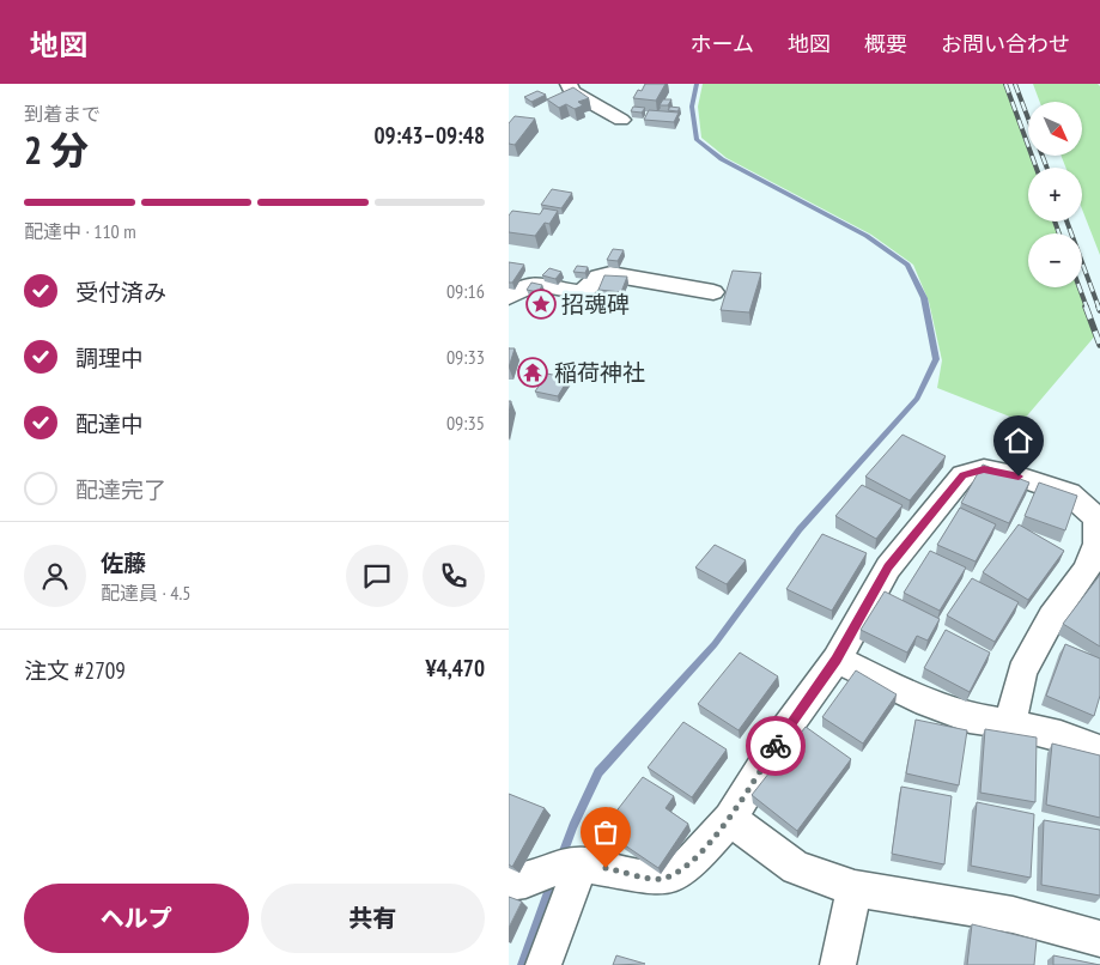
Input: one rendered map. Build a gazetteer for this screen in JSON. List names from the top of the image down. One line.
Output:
{"places":{"place":["招魂碑"],"temple":["稲荷神社"]},"north":"bottom right","page":{"header":"地図","nav":["ホーム","地図","概要","お問い合わせ"],"heading":["2 分","到着まで","09:43–09:48"],"panel":["佐藤","配達員 · 4.5","注文 #2709","¥4,470"],"map_buttons":["+","−"],"bar":"配達中 · 110 m","list":[["受付済み","09:16"],["調理中","09:33"],["配達中","09:35"],"配達完了"],"buttons":["ヘルプ","共有"]}}
